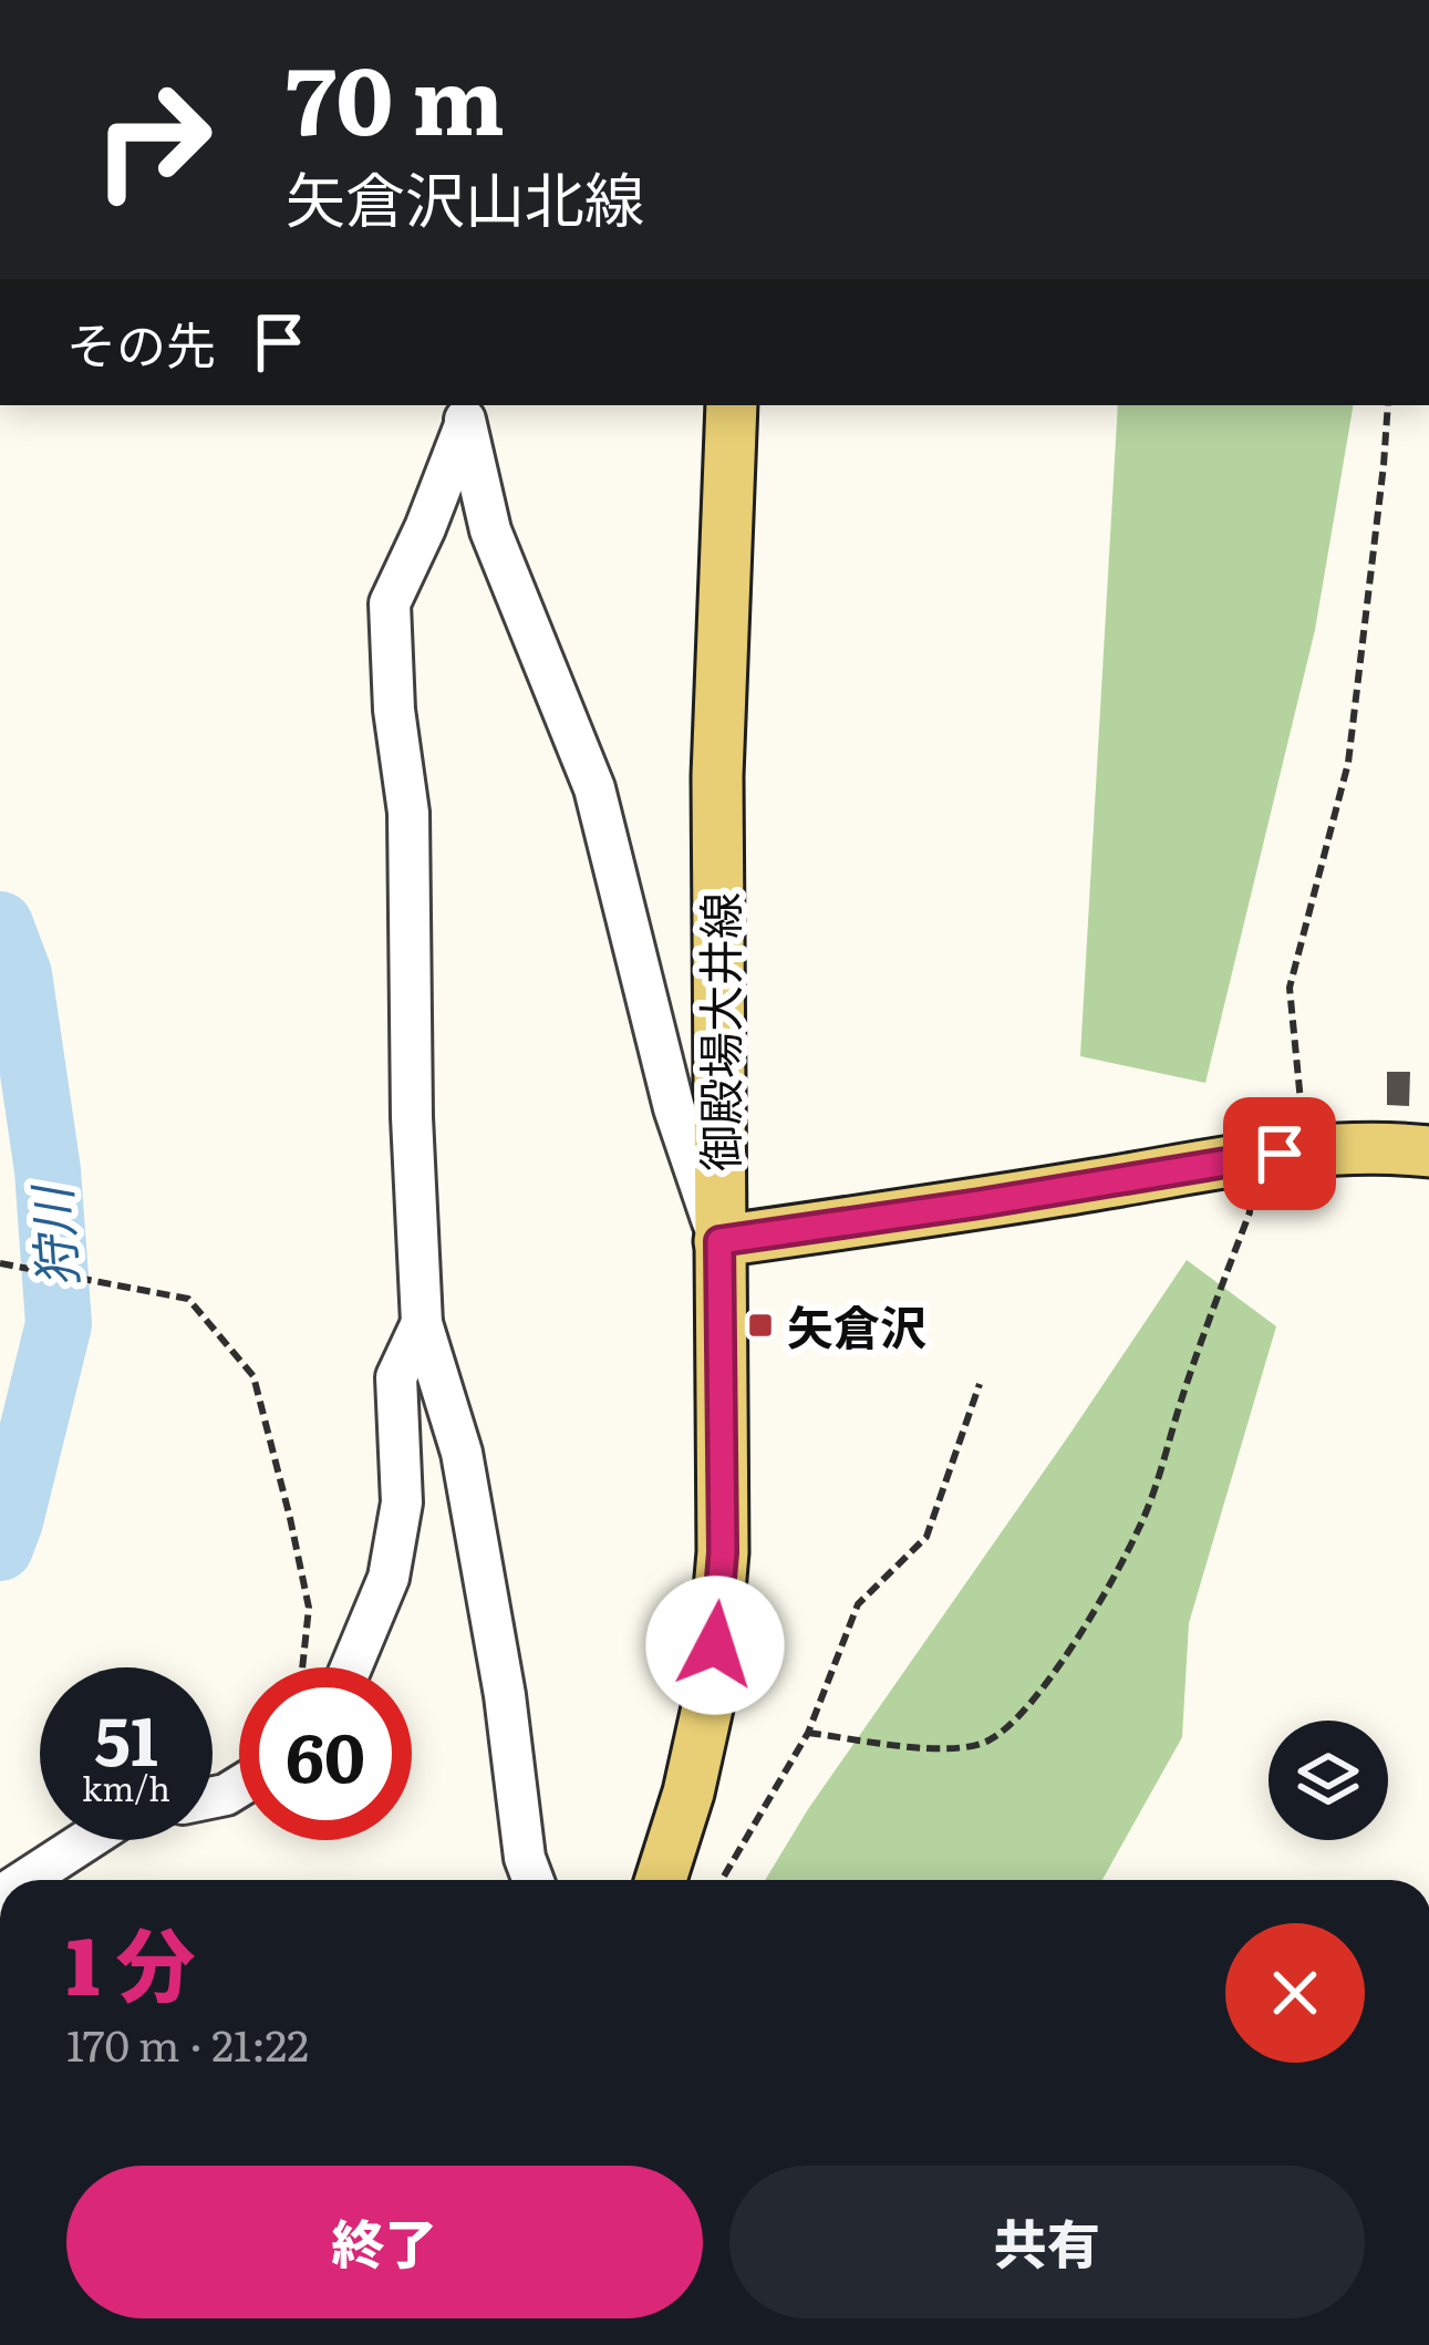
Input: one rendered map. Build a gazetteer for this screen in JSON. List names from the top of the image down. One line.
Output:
{"streets":{"main road":["御殿場大井線"]},"water":["狩川"],"places":{"transit":["矢倉沢"]},"page":{"turn":["70 m","矢倉沢山北線"],"then":"その先","speed":"51 km/h","limit":"60","heading":["1 分","170 m · 21:22"],"buttons":["終了","共有"]}}
